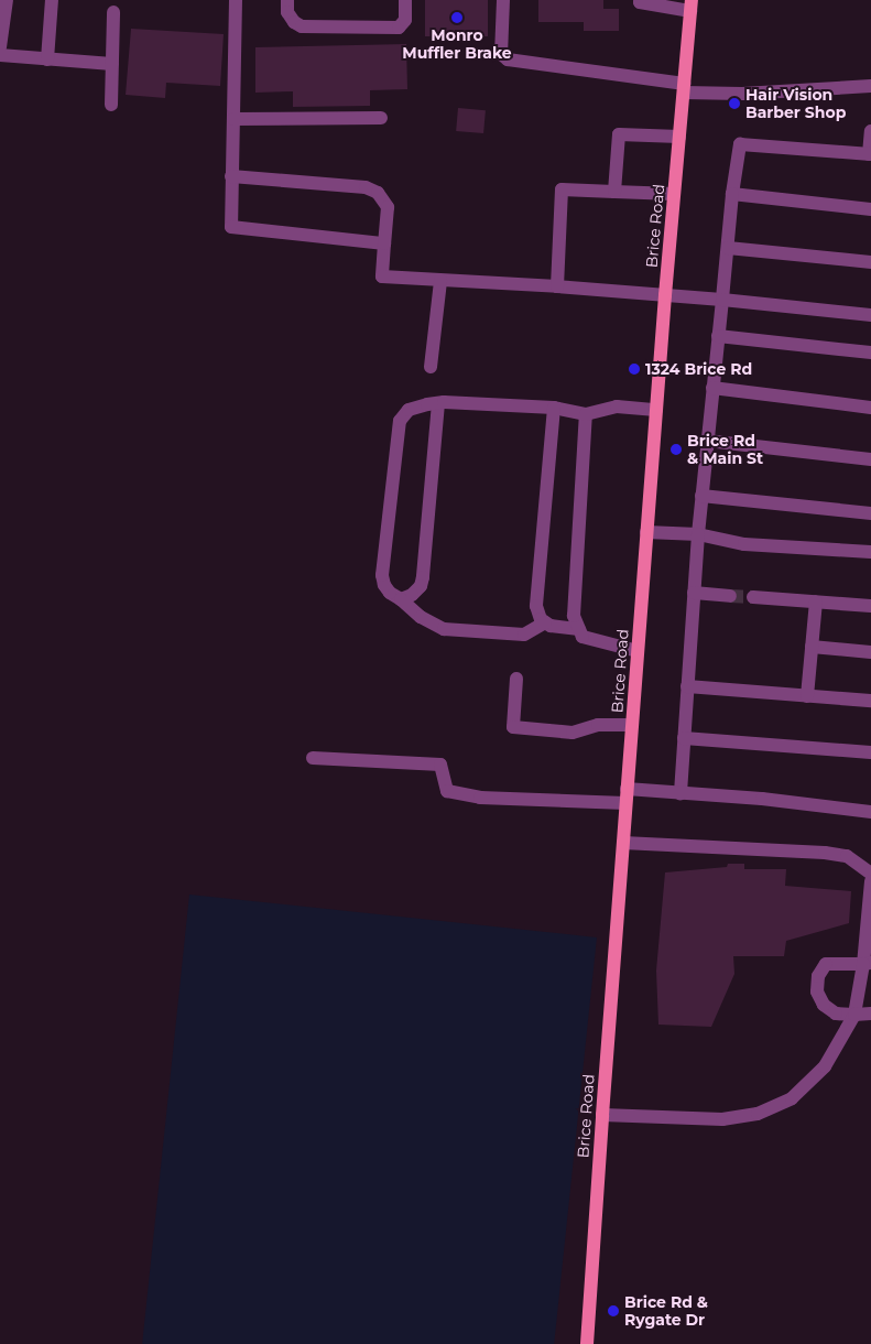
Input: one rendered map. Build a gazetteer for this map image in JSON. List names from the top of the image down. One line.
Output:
{"streets":{"main road":["Brice Road"]},"places":["Monro Muffler Brake","Hair Vision Barber Shop","1324 Brice Rd","Brice Rd & Main St","Brice Rd & Rygate Dr"]}
